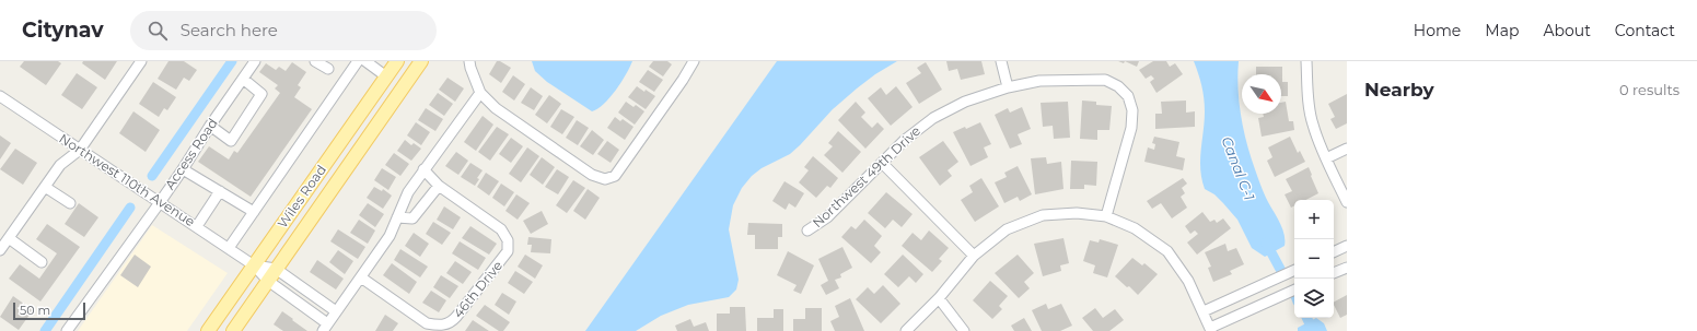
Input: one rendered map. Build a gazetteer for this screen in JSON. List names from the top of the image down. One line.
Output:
{"streets":{"main road":["Wiles Road"],"street":["Access Road","Northwest 49th Drive","Northwest 110th Avenue","46th Drive"]},"crossings":[["Access Road","Northwest 110th Avenue"],["Northwest 110th Avenue","Wiles Road"]],"water":["Canal C-1"],"scale_bar":"50 m","north":"bottom right","page":{"header":"Citynav","search":"Search here","nav":["Home","Map","About","Contact"],"heading":["Nearby","0 results"],"map_buttons":["+","−"],"scale":"50 m"}}
